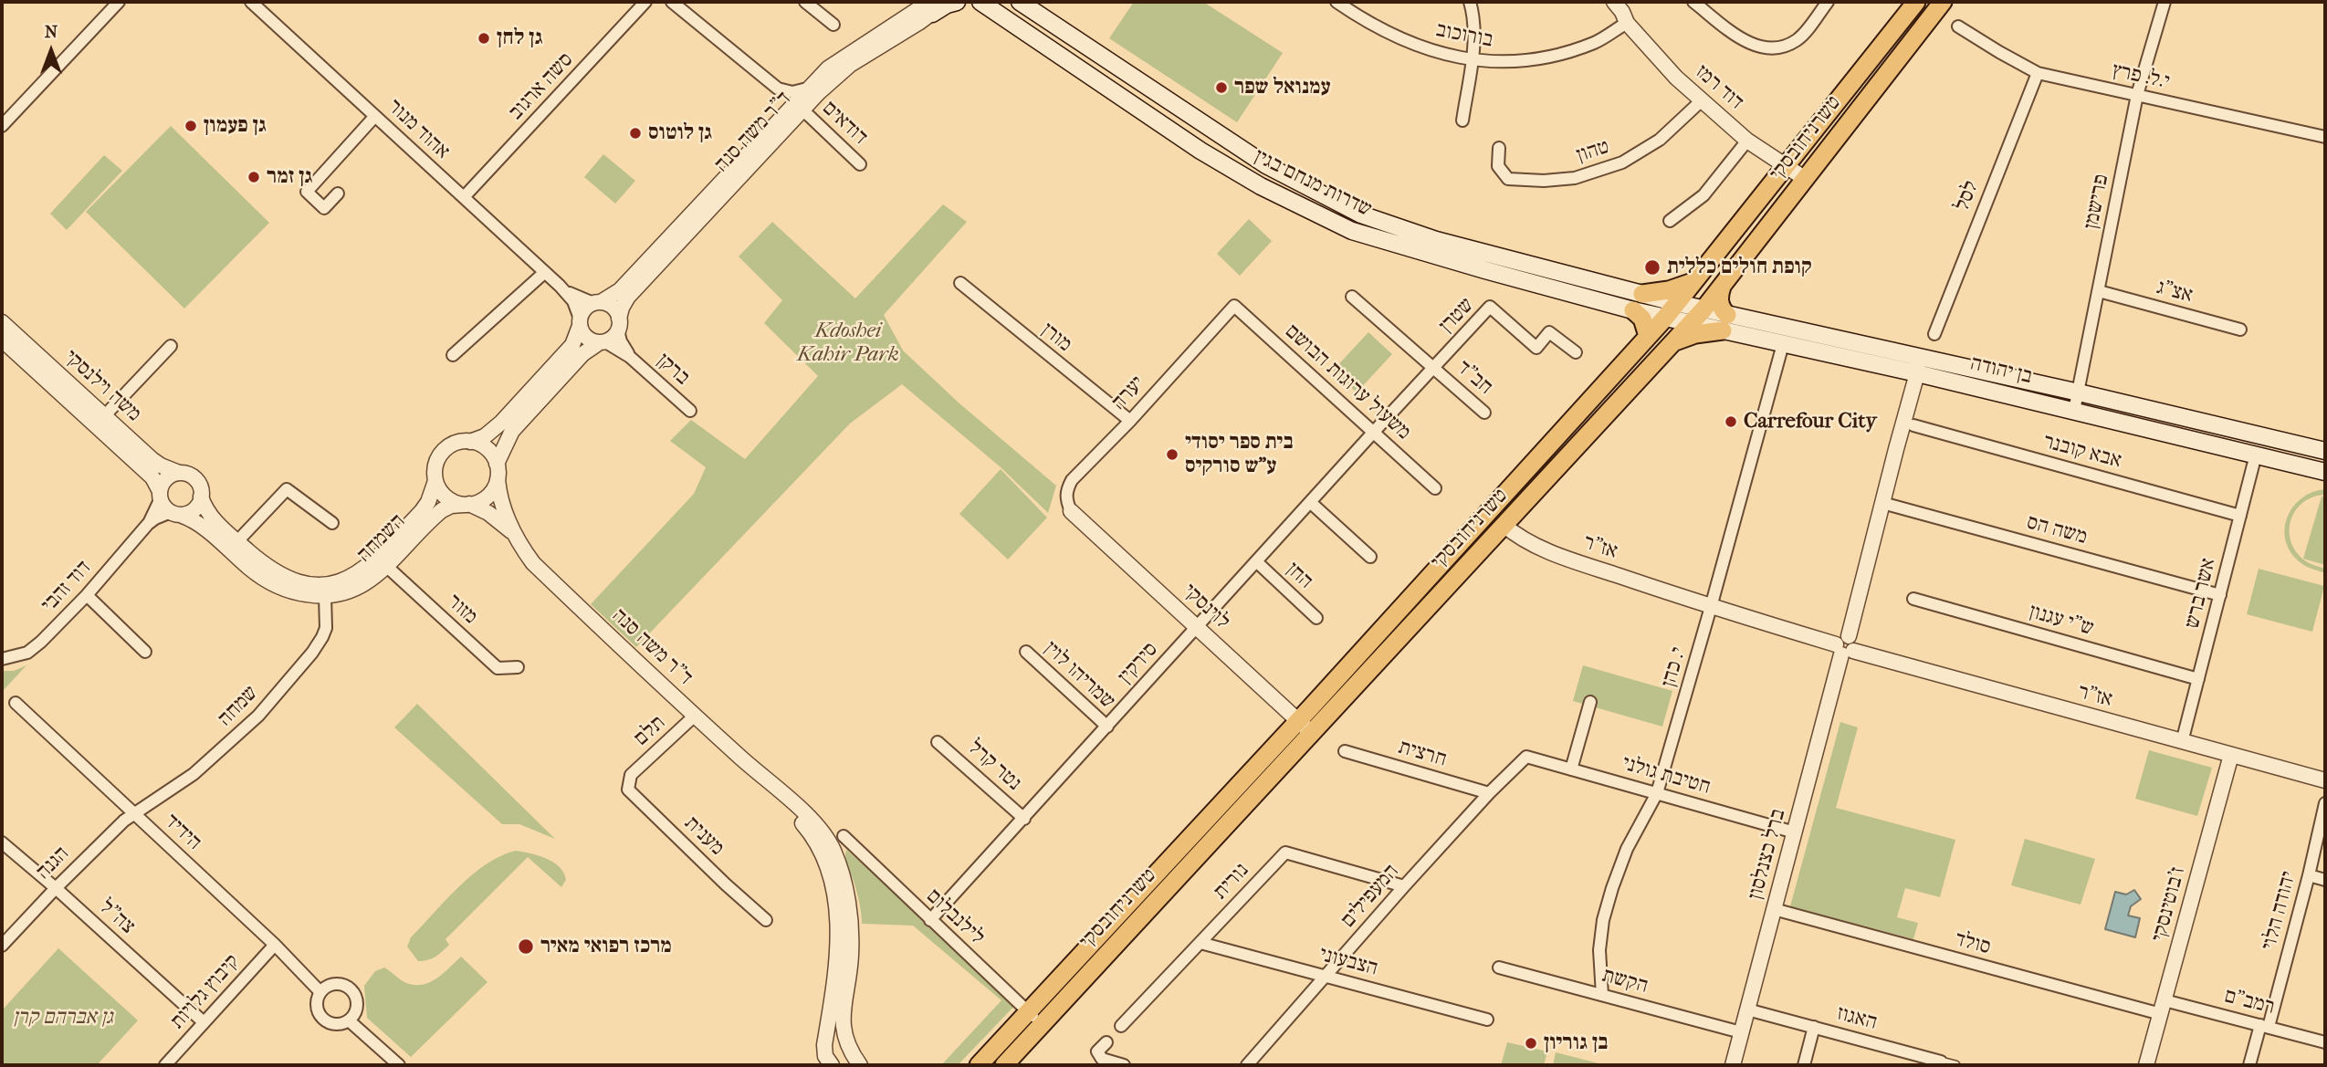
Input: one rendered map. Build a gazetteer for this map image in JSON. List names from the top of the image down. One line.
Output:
{"streets":{"main road":["טשרניחובסקי","שדרות מנחם בגין","בן יהודה"],"street":["בורוכוב","י.ל. פרץ","סשה ארגוב","דוד רמז","דודאים","אהוד מנור","ד\"ר משה סנה","טהון","לסל","פרישמן","אצ\"ג","שטרן","מורן","ברקן","חב\"ד","משעול ערוגות הבושם","משה וילנסקי","יערה","אבא קובנר","משה הס","השמחה","אז\"ר","החן","דוד זהבי","אשר ברש","לוינסקי","מזור","ש\"י עגנון","סירקין","י. כהן","שמריהו לוין","שמחה","תלם","חרצית","נטר קרל","חטיבת גולני","הידיד","מענית","ברל כצנלסון","הגנה","נורית","המעפילים","ז'בוטינסקי","יהודה הלוי","צה\"ל","לילנבלום","סולד","הצבעוני","הקשת","קיבוץ גלויות","רמב\"ם","האגוז"]},"crossings":[["בורוכוב","דוד רמז"],["י.ל. פרץ","לסל"],["י.ל. פרץ","פרישמן"],["סשה ארגוב","אהוד מנור"],["דוד רמז","טשרניחובסקי"],["דוד רמז","טהון"],["דודאים","ד\"ר משה סנה"],["אהוד מנור","ד\"ר משה סנה"],["אהוד מנור","ברקן"],["ד\"ר משה סנה","ברקן"],["ד\"ר משה סנה","השמחה"],["ד\"ר משה סנה","תלם"],["טשרניחובסקי","שדרות מנחם בגין"],["טשרניחובסקי","בן יהודה"],["טשרניחובסקי","אז\"ר"],["טשרניחובסקי","לוינסקי"],["טשרניחובסקי","לילנבלום"],["שדרות מנחם בגין","בן יהודה"],["פרישמן","אצ\"ג"],["פרישמן","בן יהודה"],["שטרן","חב\"ד"],["שטרן","משעול ערוגות הבושם"],["שטרן","סירקין"],["מורן","יערה"],["בן יהודה","אשר ברש"],["בן יהודה","י. כהן"],["משעול ערוגות הבושם","יערה"],["משעול ערוגות הבושם","סירקין"],["משה וילנסקי","דוד זהבי"],["יערה","לוינסקי"],["אבא קובנר","אשר ברש"],["משה הס","אשר ברש"],["השמחה","מזור"],["השמחה","שמחה"],["אז\"ר","אשר ברש"],["אז\"ר","י. כהן"],["אז\"ר","ברל כצנלסון"],["אז\"ר","ז'בוטינסקי"],["החן","סירקין"],["אשר ברש","ש\"י עגנון"],["לוינסקי","סירקין"],["סירקין","שמריהו לוין"],["סירקין","נטר קרל"],["סירקין","לילנבלום"],["י. כהן","חטיבת גולני"],["י. כהן","הקשת"],["שמחה","הידיד"],["שמחה","הגנה"],["תלם","מענית"],["חרצית","המעפילים"],["חטיבת גולני","ברל כצנלסון"],["חטיבת גולני","המעפילים"],["הידיד","הגנה"],["הידיד","קיבוץ גלויות"],["ברל כצנלסון","סולד"],["ברל כצנלסון","הקשת"],["ברל כצנלסון","האגוז"],["הגנה","צה\"ל"],["נורית","המעפילים"],["נורית","הצבעוני"],["המעפילים","הצבעוני"],["ז'בוטינסקי","סולד"],["ז'בוטינסקי","רמב\"ם"],["יהודה הלוי","רמב\"ם"],["צה\"ל","קיבוץ גלויות"],["סולד","רמב\"ם"]],"parks":["Kdoshei Kahir Park","גן אברהם קרן"],"places":["גן לחן","עמנואל שפר","גן פעמון","גן לוטוס","גן זמר","קופת חולים כללית","Carrefour City","בית ספר יסודי ע\"ש סורקיס","מרכז רפואי מאיר","בן גוריון"],"north":"top"}
